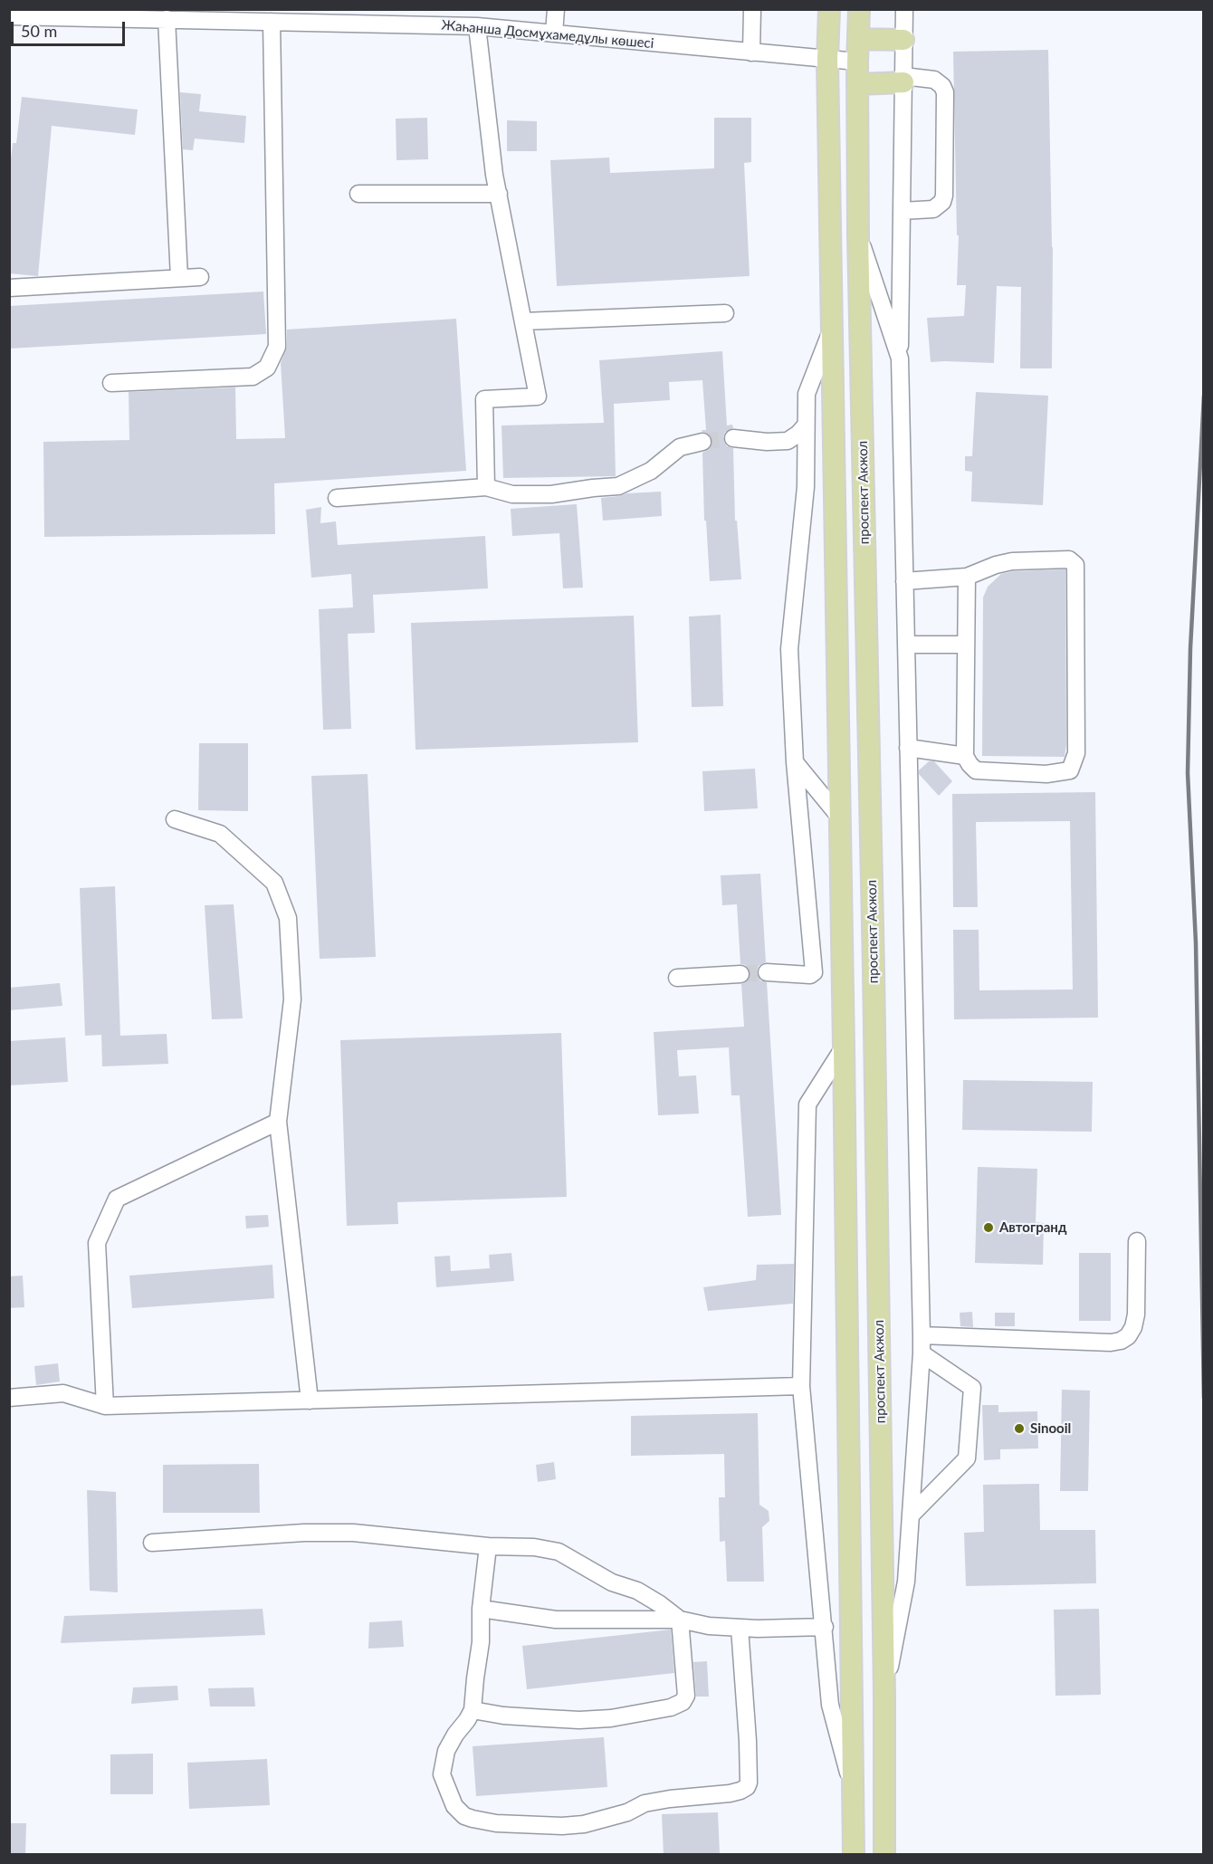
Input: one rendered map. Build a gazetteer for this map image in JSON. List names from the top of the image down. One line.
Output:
{"streets":{"main road":["проспект Акжол"],"street":["Жаһанша Досмұхамедұлы көшесі"]},"crossings":[["Жаһанша Досмұхамедұлы көшесі","проспект Акжол"]],"places":["Автогранд","Sinooil"],"scale_bar":"50 m"}
